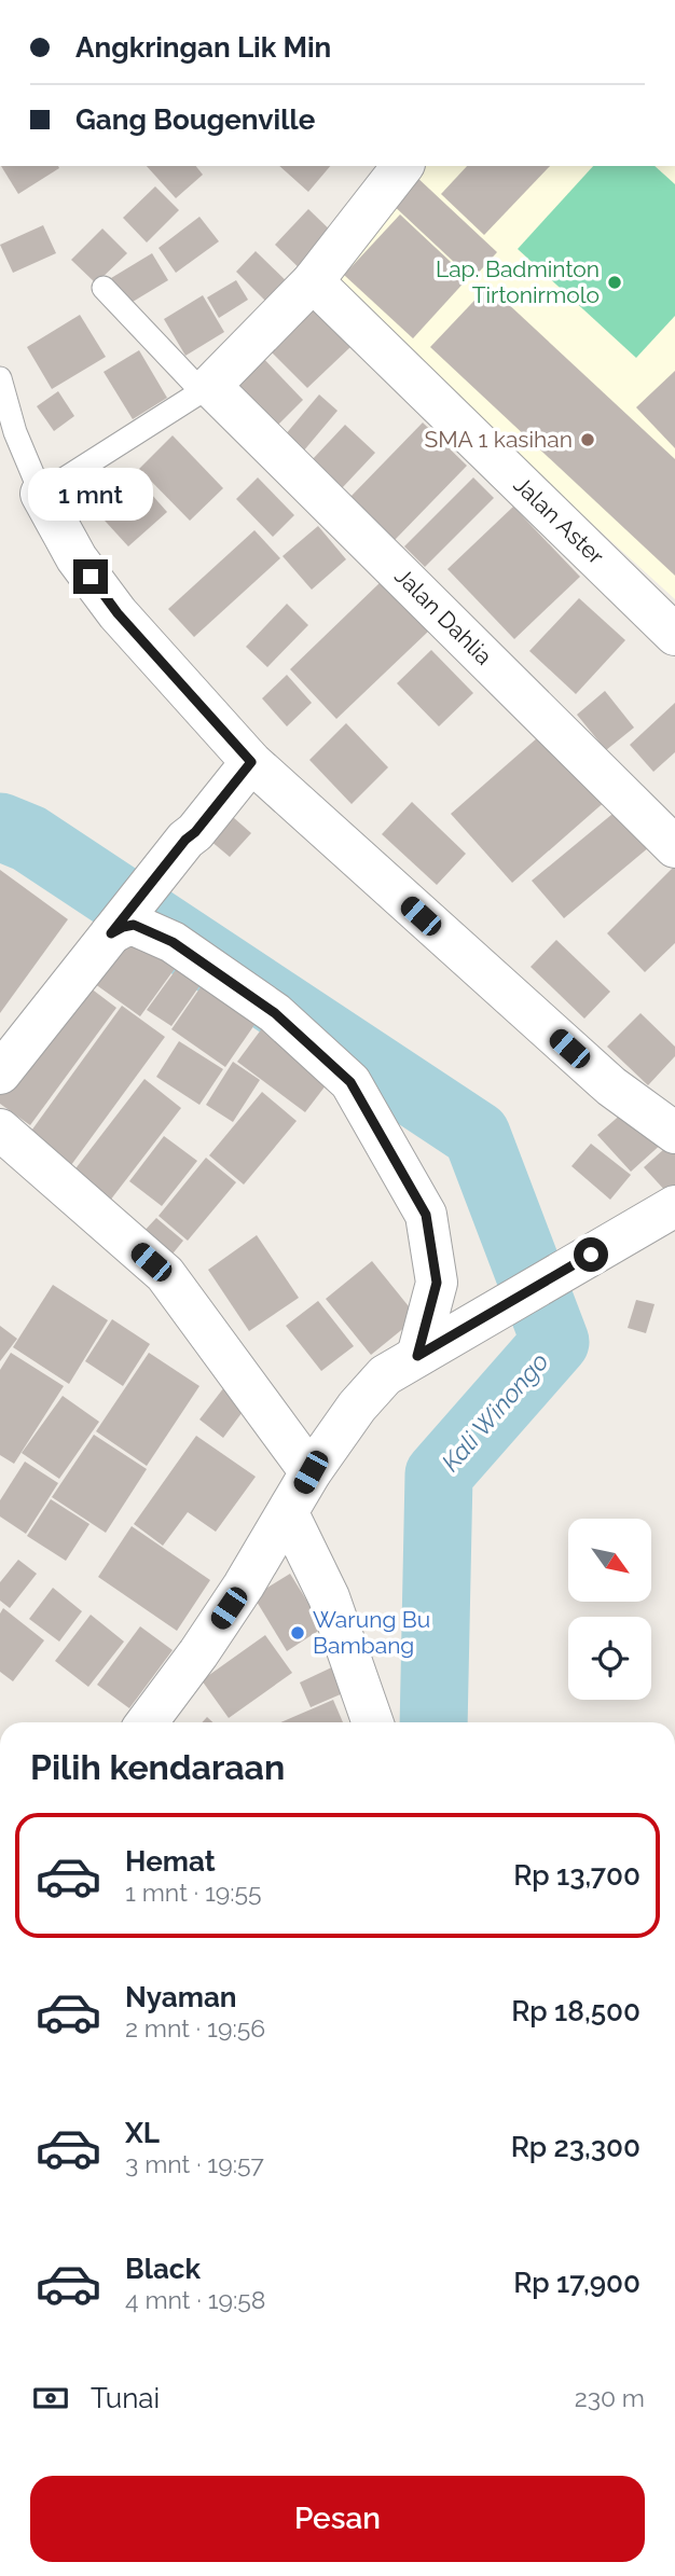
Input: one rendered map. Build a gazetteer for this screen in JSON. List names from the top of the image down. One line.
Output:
{"streets":{"street":["Jalan Aster","Jalan Dahlia"]},"water":["Kali Winongo"],"places":["Lap. Badminton Tirtonirmolo","SMA 1 kasihan","Warung Bu Bambang"],"north":"bottom right","page":{"banner":["Angkringan Lik Min","Gang Bougenville"],"bubble":"1 mnt","heading":"Pilih kendaraan","list":[{"name":"Hemat","note":"1 mnt · 19:55","value":"Rp 13,700"},{"name":"Nyaman","note":"2 mnt · 19:56","value":"Rp 18,500"},{"name":"XL","note":"3 mnt · 19:57","value":"Rp 23,300"},{"name":"Black","note":"4 mnt · 19:58","value":"Rp 17,900"}],"pay":["Tunai","230 m"],"buttons":"Pesan"}}
